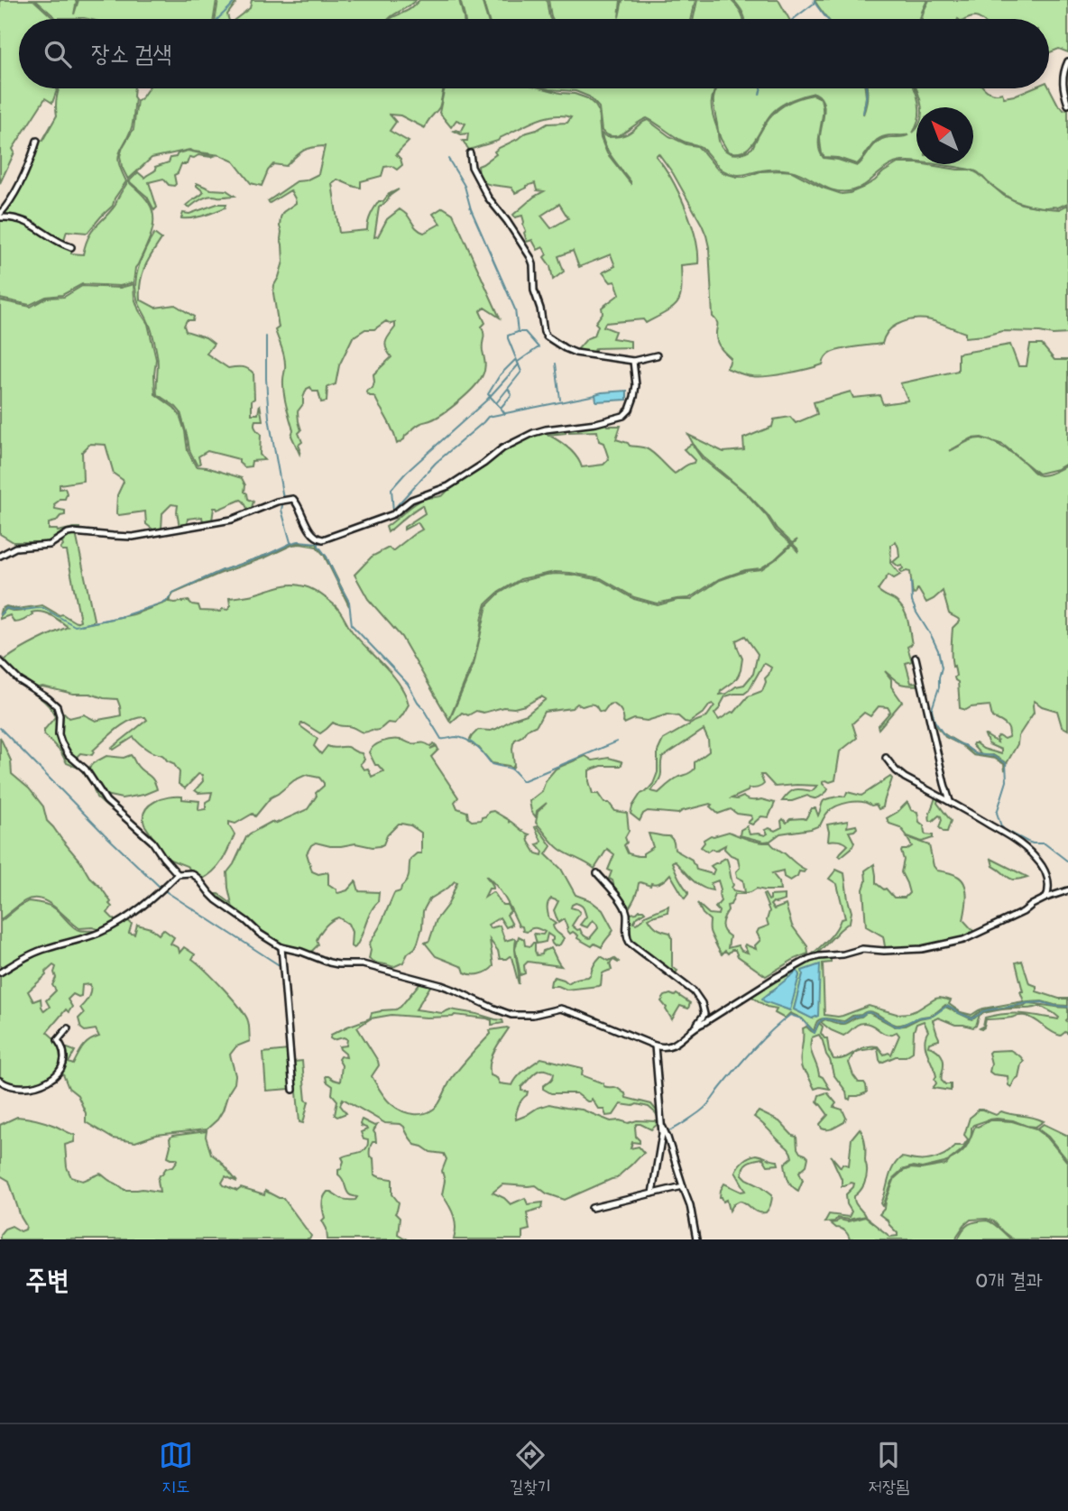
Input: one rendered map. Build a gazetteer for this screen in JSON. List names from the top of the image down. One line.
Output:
{"north":"top left","page":{"search":"장소 검색","heading":["주변","0개 결과"],"nav":["지도","길찾기","저장됨"]}}
